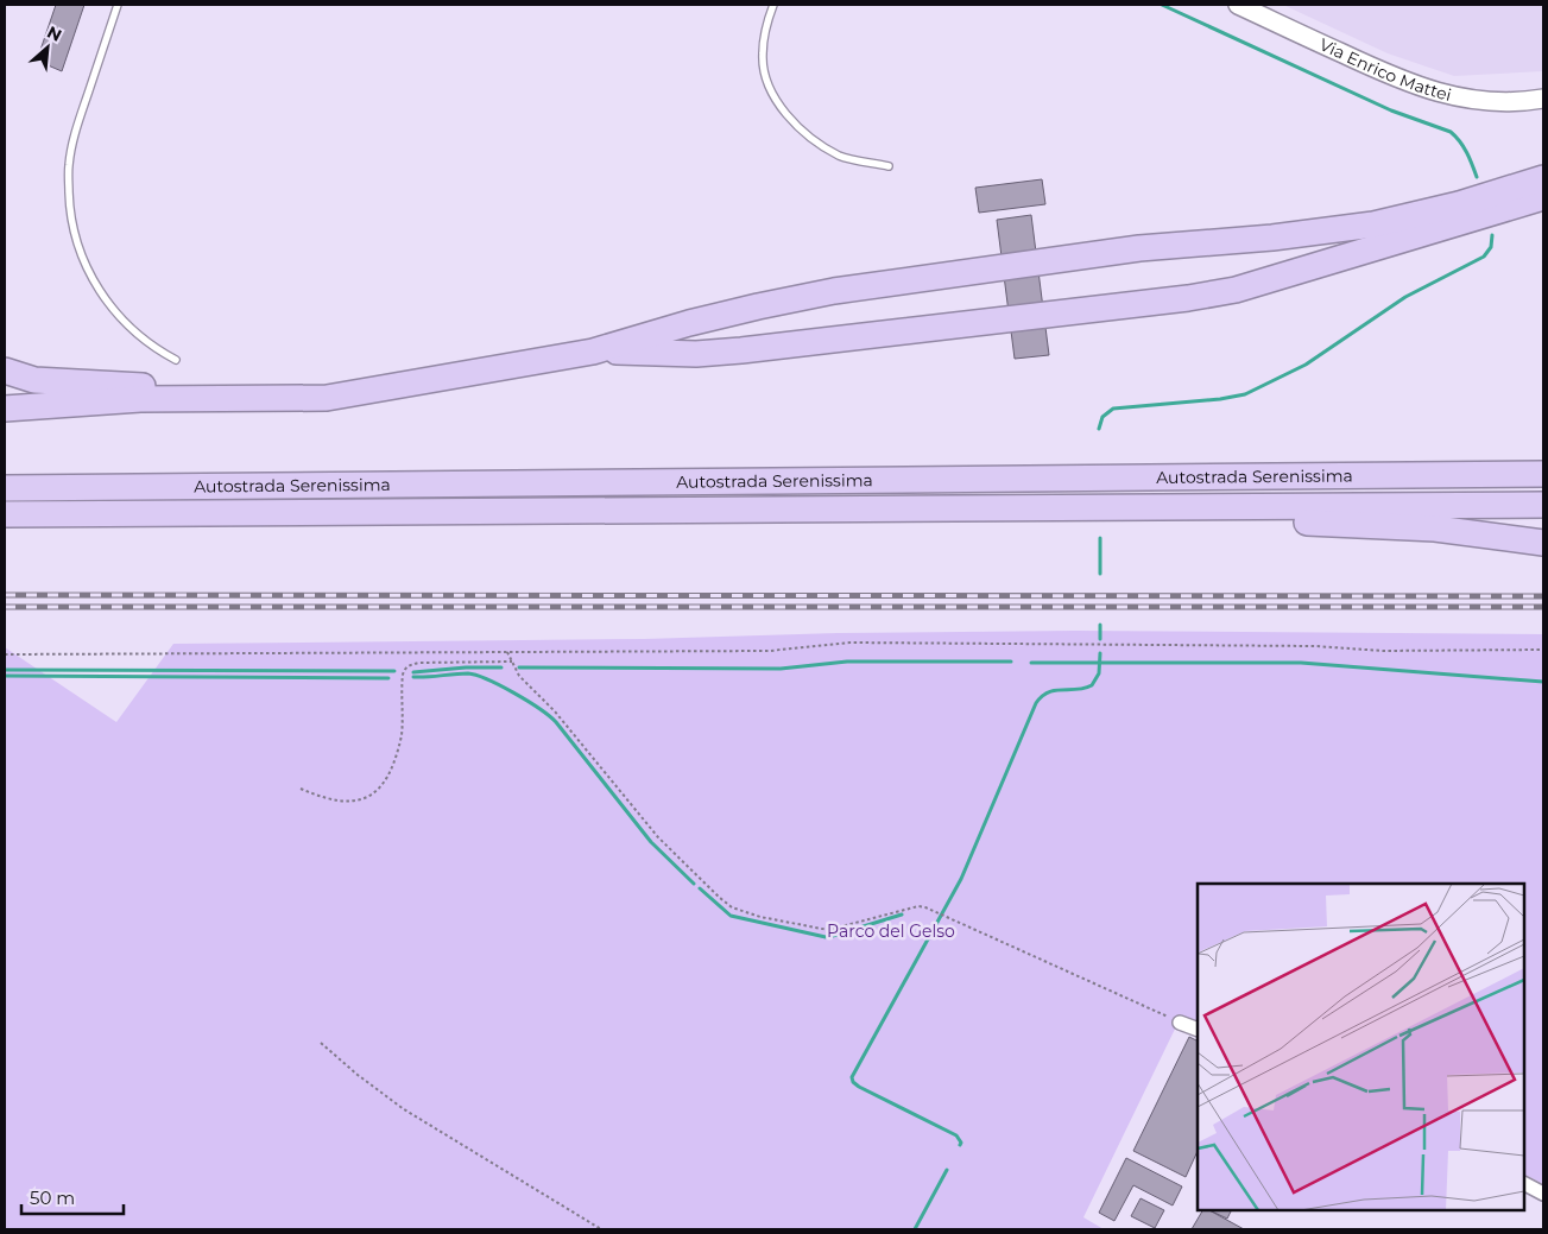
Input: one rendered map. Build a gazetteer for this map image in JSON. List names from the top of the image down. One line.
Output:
{"streets":{"highway":["Autostrada Serenissima"],"street":["Via Enrico Mattei"]},"parks":["Parco del Gelso"],"scale_bar":"50 m","north":"top right"}
